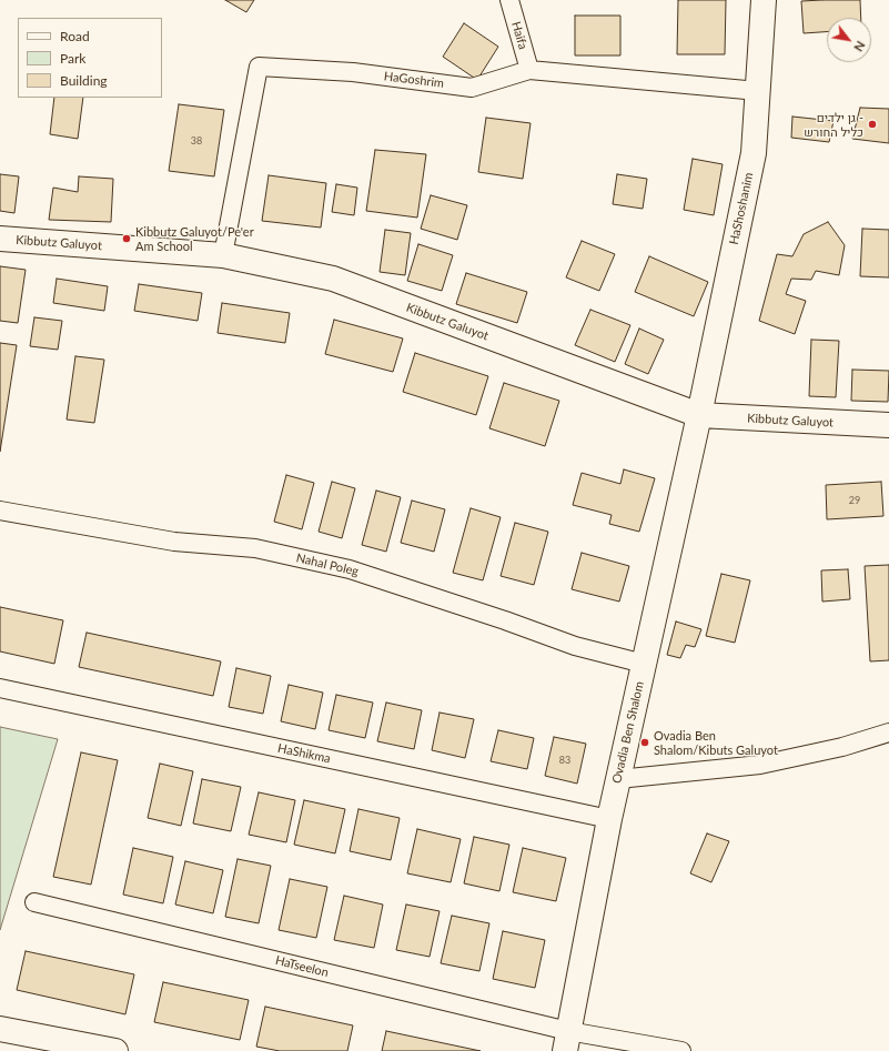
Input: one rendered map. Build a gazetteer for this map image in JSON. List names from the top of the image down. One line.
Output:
{"streets":{"street":["Haifa","HaGoshrim","HaShoshanim","Kibbutz Galuyot","Nahal Poleg","Ovadia Ben Shalom","HaShikma","HaTseelon"]},"crossings":[["Haifa","HaGoshrim"],["HaGoshrim","HaShoshanim"],["HaGoshrim","Kibbutz Galuyot"],["HaShoshanim","Kibbutz Galuyot"],["HaShoshanim","Ovadia Ben Shalom"],["Kibbutz Galuyot","Ovadia Ben Shalom"],["Nahal Poleg","Ovadia Ben Shalom"],["Ovadia Ben Shalom","HaShikma"],["Ovadia Ben Shalom","HaTseelon"]],"places":["גן ילדים - כליל החורש","Kibbutz Galuyot/Pe'er Am School","Ovadia Ben Shalom/Kibuts Galuyot"],"house_numbers":["38","29","83"],"legend":["Road","Park","Building"],"north":"bottom right"}
